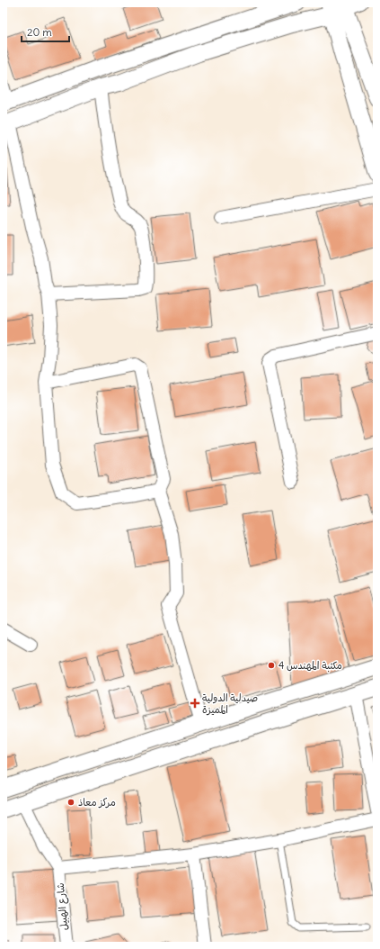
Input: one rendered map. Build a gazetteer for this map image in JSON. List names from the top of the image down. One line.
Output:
{"streets":{"street":["شارع الهبيل"]},"places":{"other":["مكتبة المهندس 4","مركز معاذ"],"health":["صيدلية الدولية المميزة"]},"scale_bar":"20 m"}
